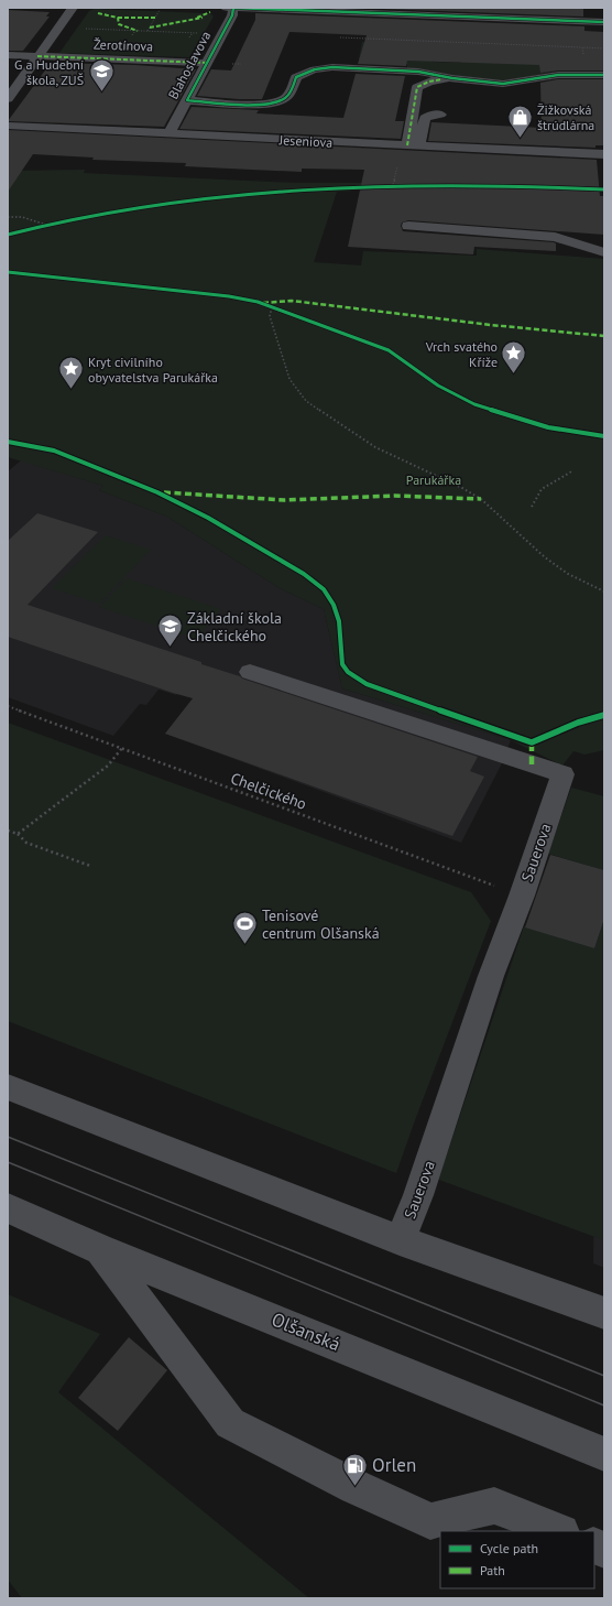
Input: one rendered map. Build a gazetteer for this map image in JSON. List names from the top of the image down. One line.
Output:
{"streets":{"street":["Žerotínova","Blahoslavova","Jeseniova","Sauerova","Olšanská"],"path":["Chelčického"]},"crossings":[["Žerotínova","Blahoslavova"],["Blahoslavova","Jeseniova"],["Chelčického","Sauerova"]],"parks":["Parukářka"],"places":{"school or university":["G a Hudební škola, ZUŠ","Základní škola Chelčického"],"shop":["Žižkovská štrúdlárna"],"place":["Vrch svatého Kříže","Kryt civilního obyvatelstva Parukářka"],"sports":["Tenisové centrum Olšanská"],"fuel station":["Orlen"]},"legend":["Cycle path","Path"]}
